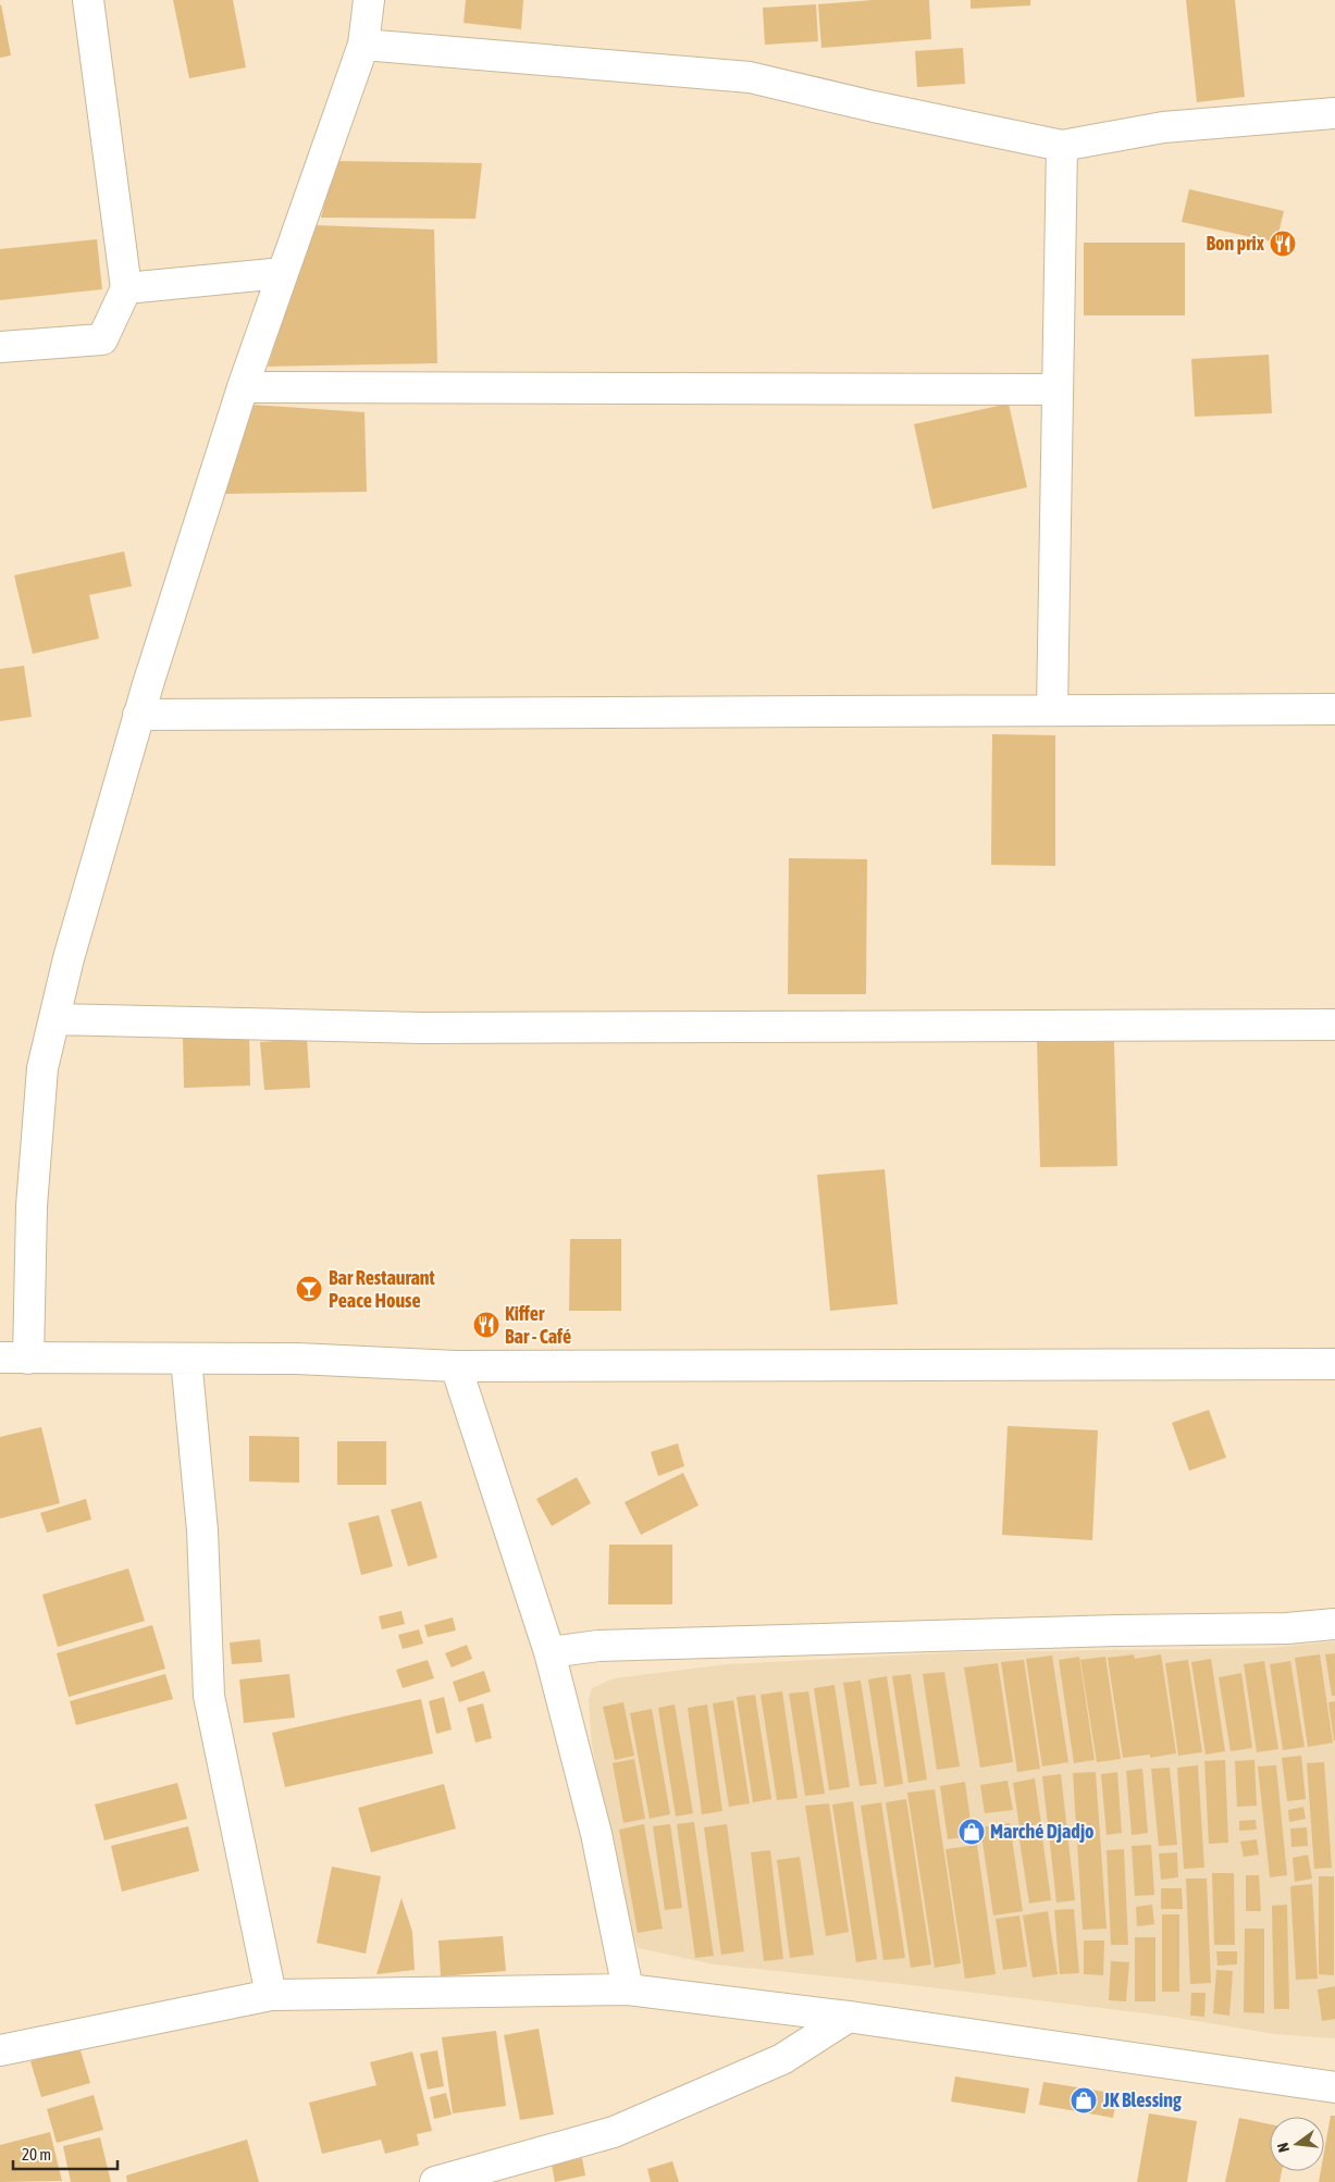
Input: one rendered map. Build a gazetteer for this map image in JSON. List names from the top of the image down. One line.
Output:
{"places":{"restaurant":["Bon prix","Kiffer Bar - Café"],"bar":["Bar Restaurant Peace House"],"shop":["Marché Djadjo","JK Blessing"]},"scale_bar":"20 m","north":"left"}
